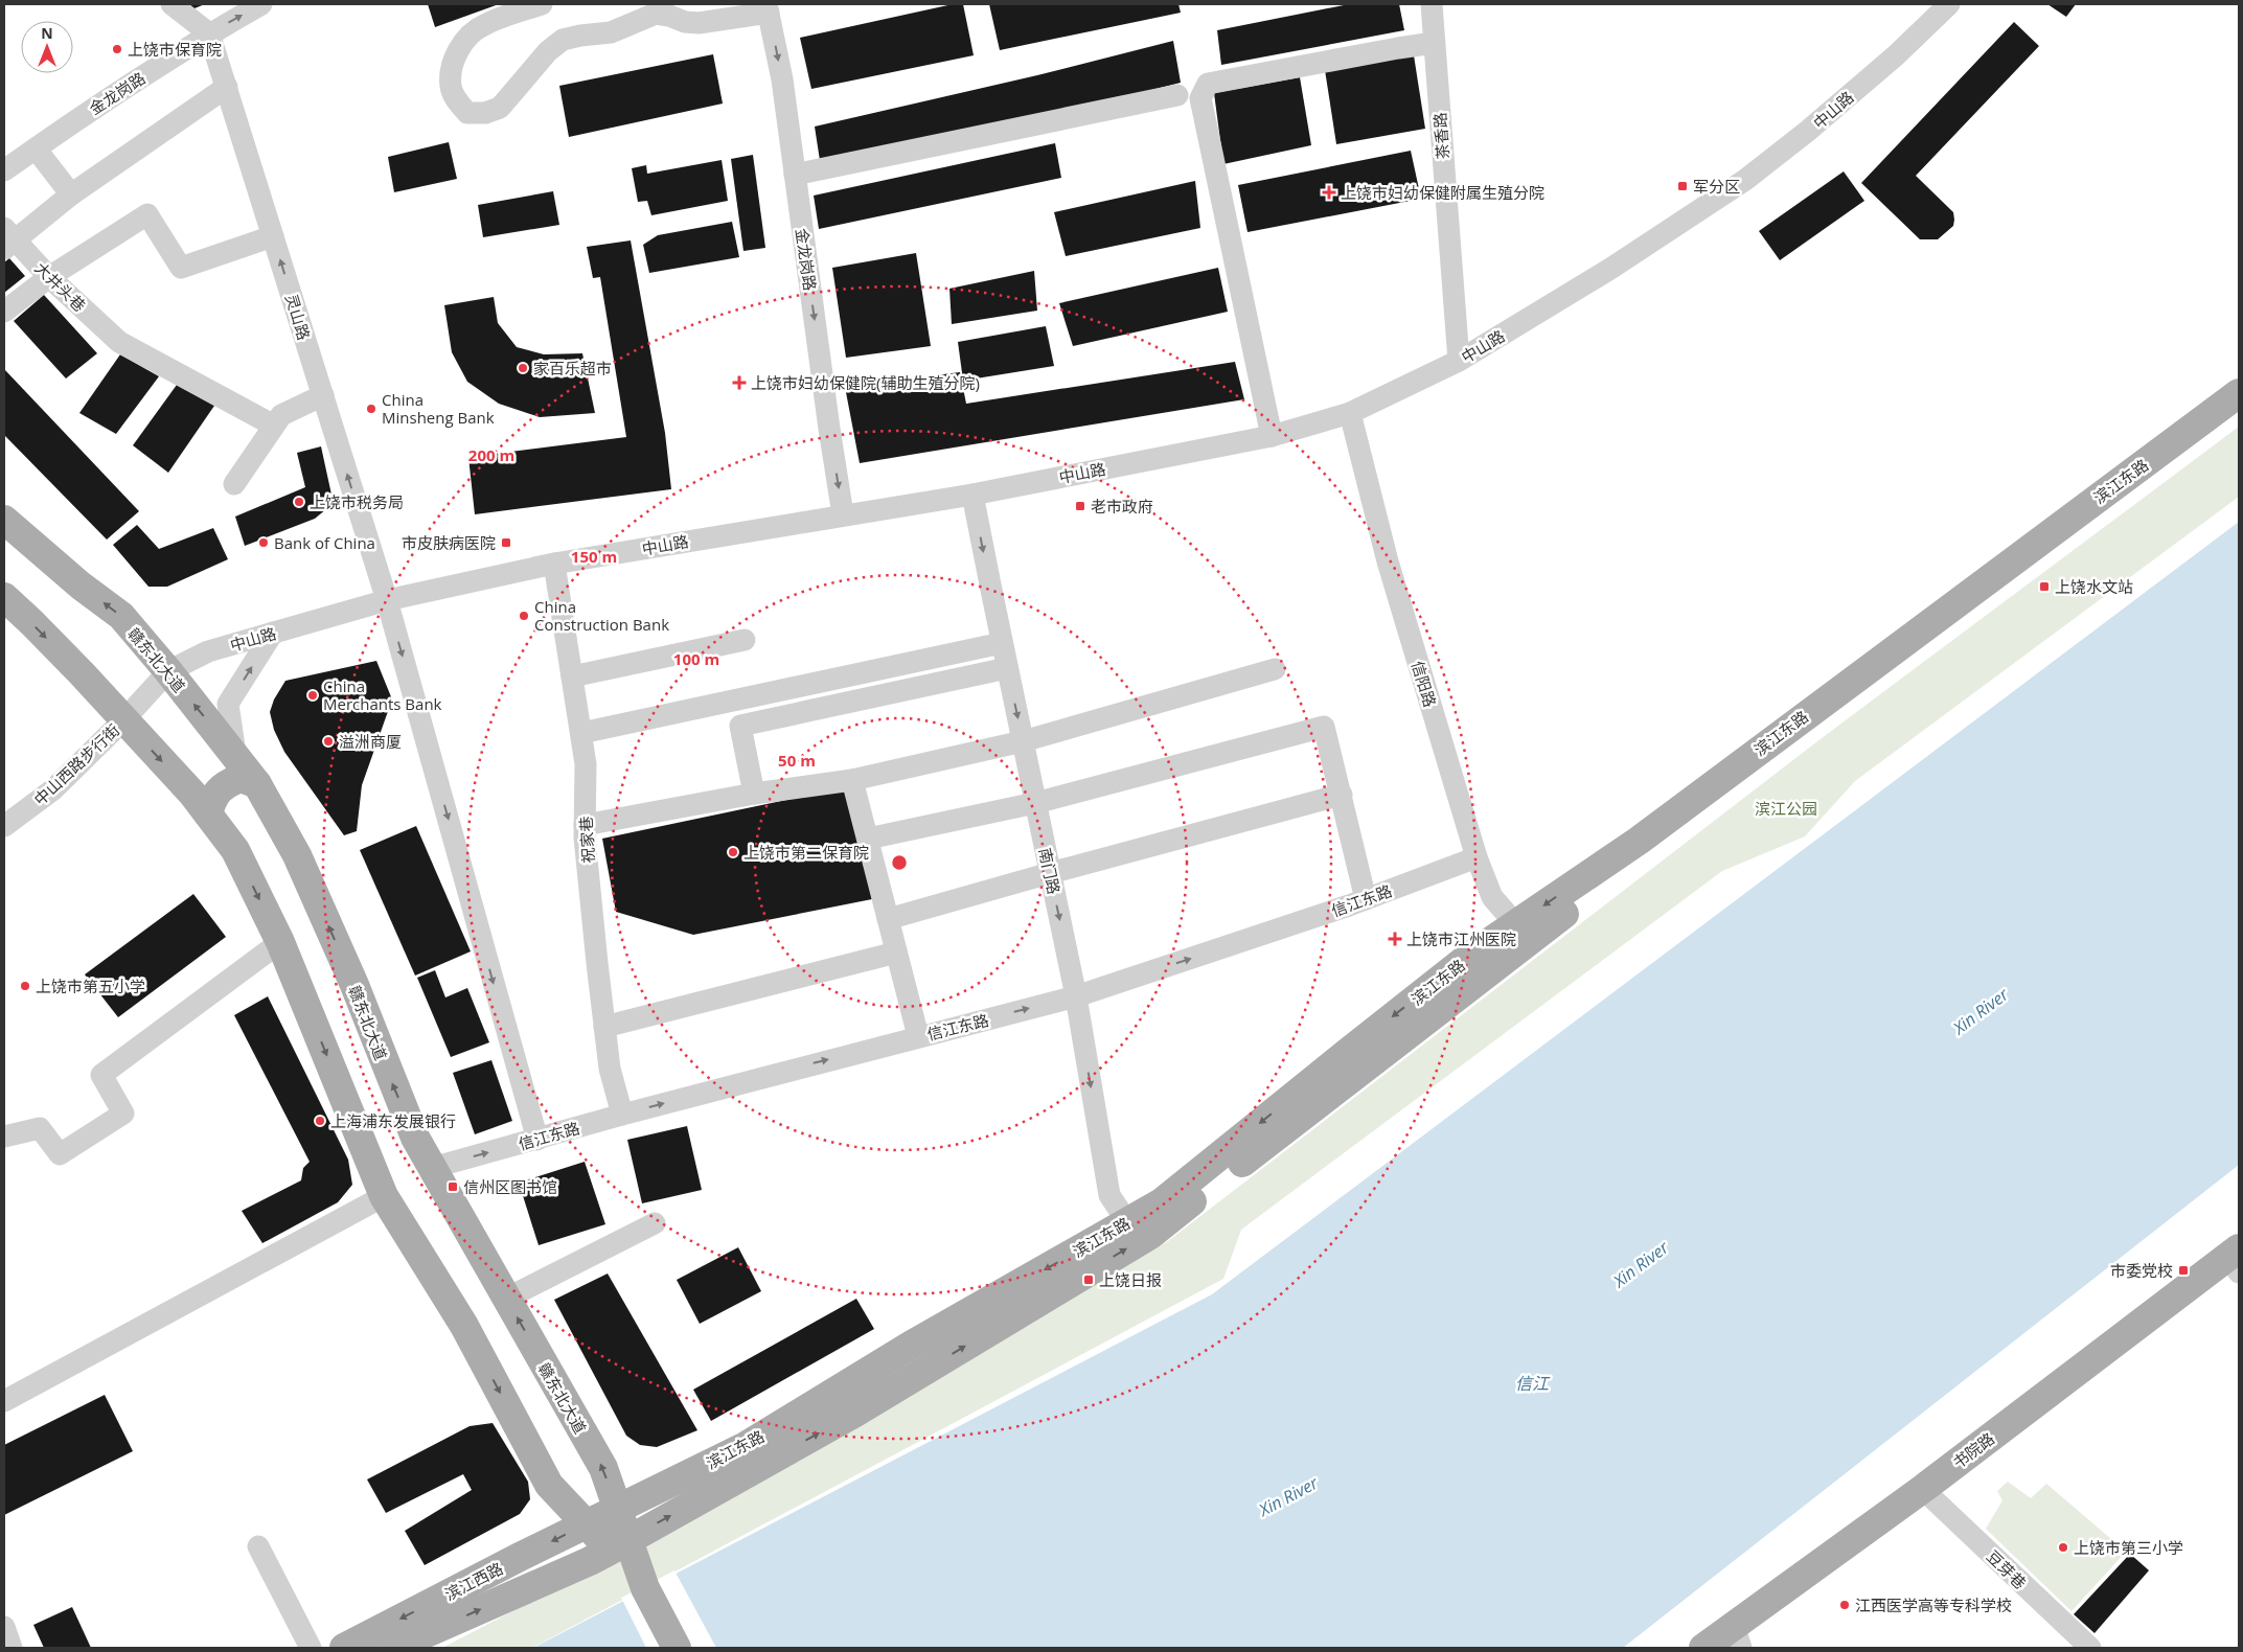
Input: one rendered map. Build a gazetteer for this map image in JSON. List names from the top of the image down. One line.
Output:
{"streets":{"main road":["滨江东路","赣东北大道","书院路","滨江西路"],"street":["金龙岗路","中山路","茶香路","大井头巷","灵山路","信阳路","中山西路步行街","祝家巷","南门路","信江东路","豆芽巷"]},"crossings":[["金龙岗路","中山路"],["金龙岗路","灵山路"],["中山路","茶香路"],["中山路","灵山路"],["中山路","赣东北大道"],["中山路","信阳路"],["中山路","中山西路步行街"],["中山路","祝家巷"],["中山路","南门路"],["灵山路","信江东路"],["滨江东路","赣东北大道"],["滨江东路","信阳路"],["滨江东路","南门路"],["滨江东路","滨江西路"],["赣东北大道","信江东路"],["赣东北大道","滨江西路"],["信阳路","信江东路"],["祝家巷","信江东路"],["南门路","信江东路"],["书院路","豆芽巷"]],"one_way":["金龙岗路","南门路"],"water":["Xin River","信江"],"parks":["滨江公园"],"places":{"other":["上饶市保育院","家百乐超市","China Minsheng Bank","上饶市税务局","Bank of China","China Construction Bank","China Merchants Bank","溢洲商厦","上饶市第二保育院","上饶市第五小学","上海浦东发展银行","上饶市第三小学","江西医学高等专科学校"],"transit":["军分区","老市政府","市皮肤病医院","上饶水文站","信州区图书馆","市委党校","上饶日报"],"health":["上饶市妇幼保健附属生殖分院","上饶市妇幼保健院(辅助生殖分院)","上饶市江州医院"]},"north":"top","rings":["200 m","150 m","100 m","50 m"]}
